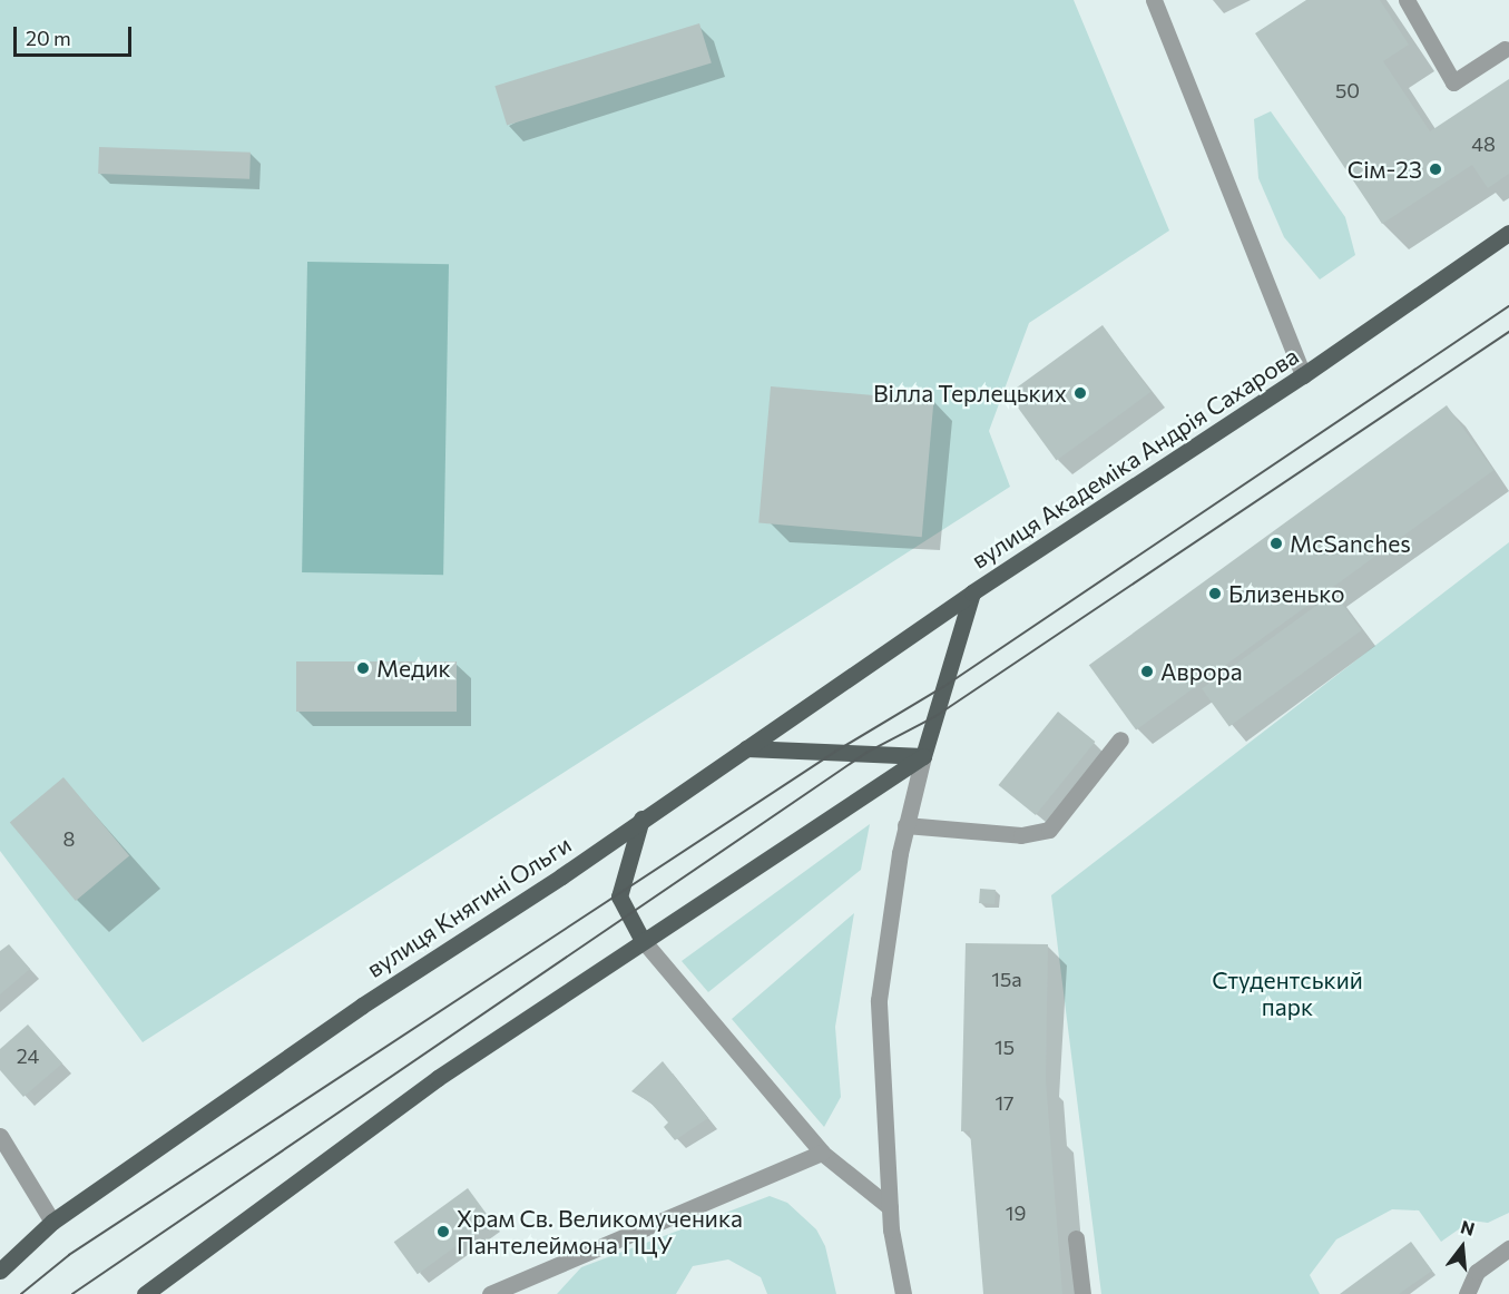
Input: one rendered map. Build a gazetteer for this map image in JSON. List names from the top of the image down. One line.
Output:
{"streets":{"main road":["вулиця Академіка Андрія Сахарова","вулиця Княгині Ольги"]},"crossings":[["вулиця Академіка Андрія Сахарова","вулиця Княгині Ольги"]],"parks":["Студентський парк"],"places":["Сім-23","Вілла Терлецьких","McSanches","Близенько","Медик","Аврора","Храм Св. Великомученика Пантелеймона ПЦУ"],"house_numbers":["50","48","8","15а","15","24","17","19"],"scale_bar":"20 m","north":"top"}
